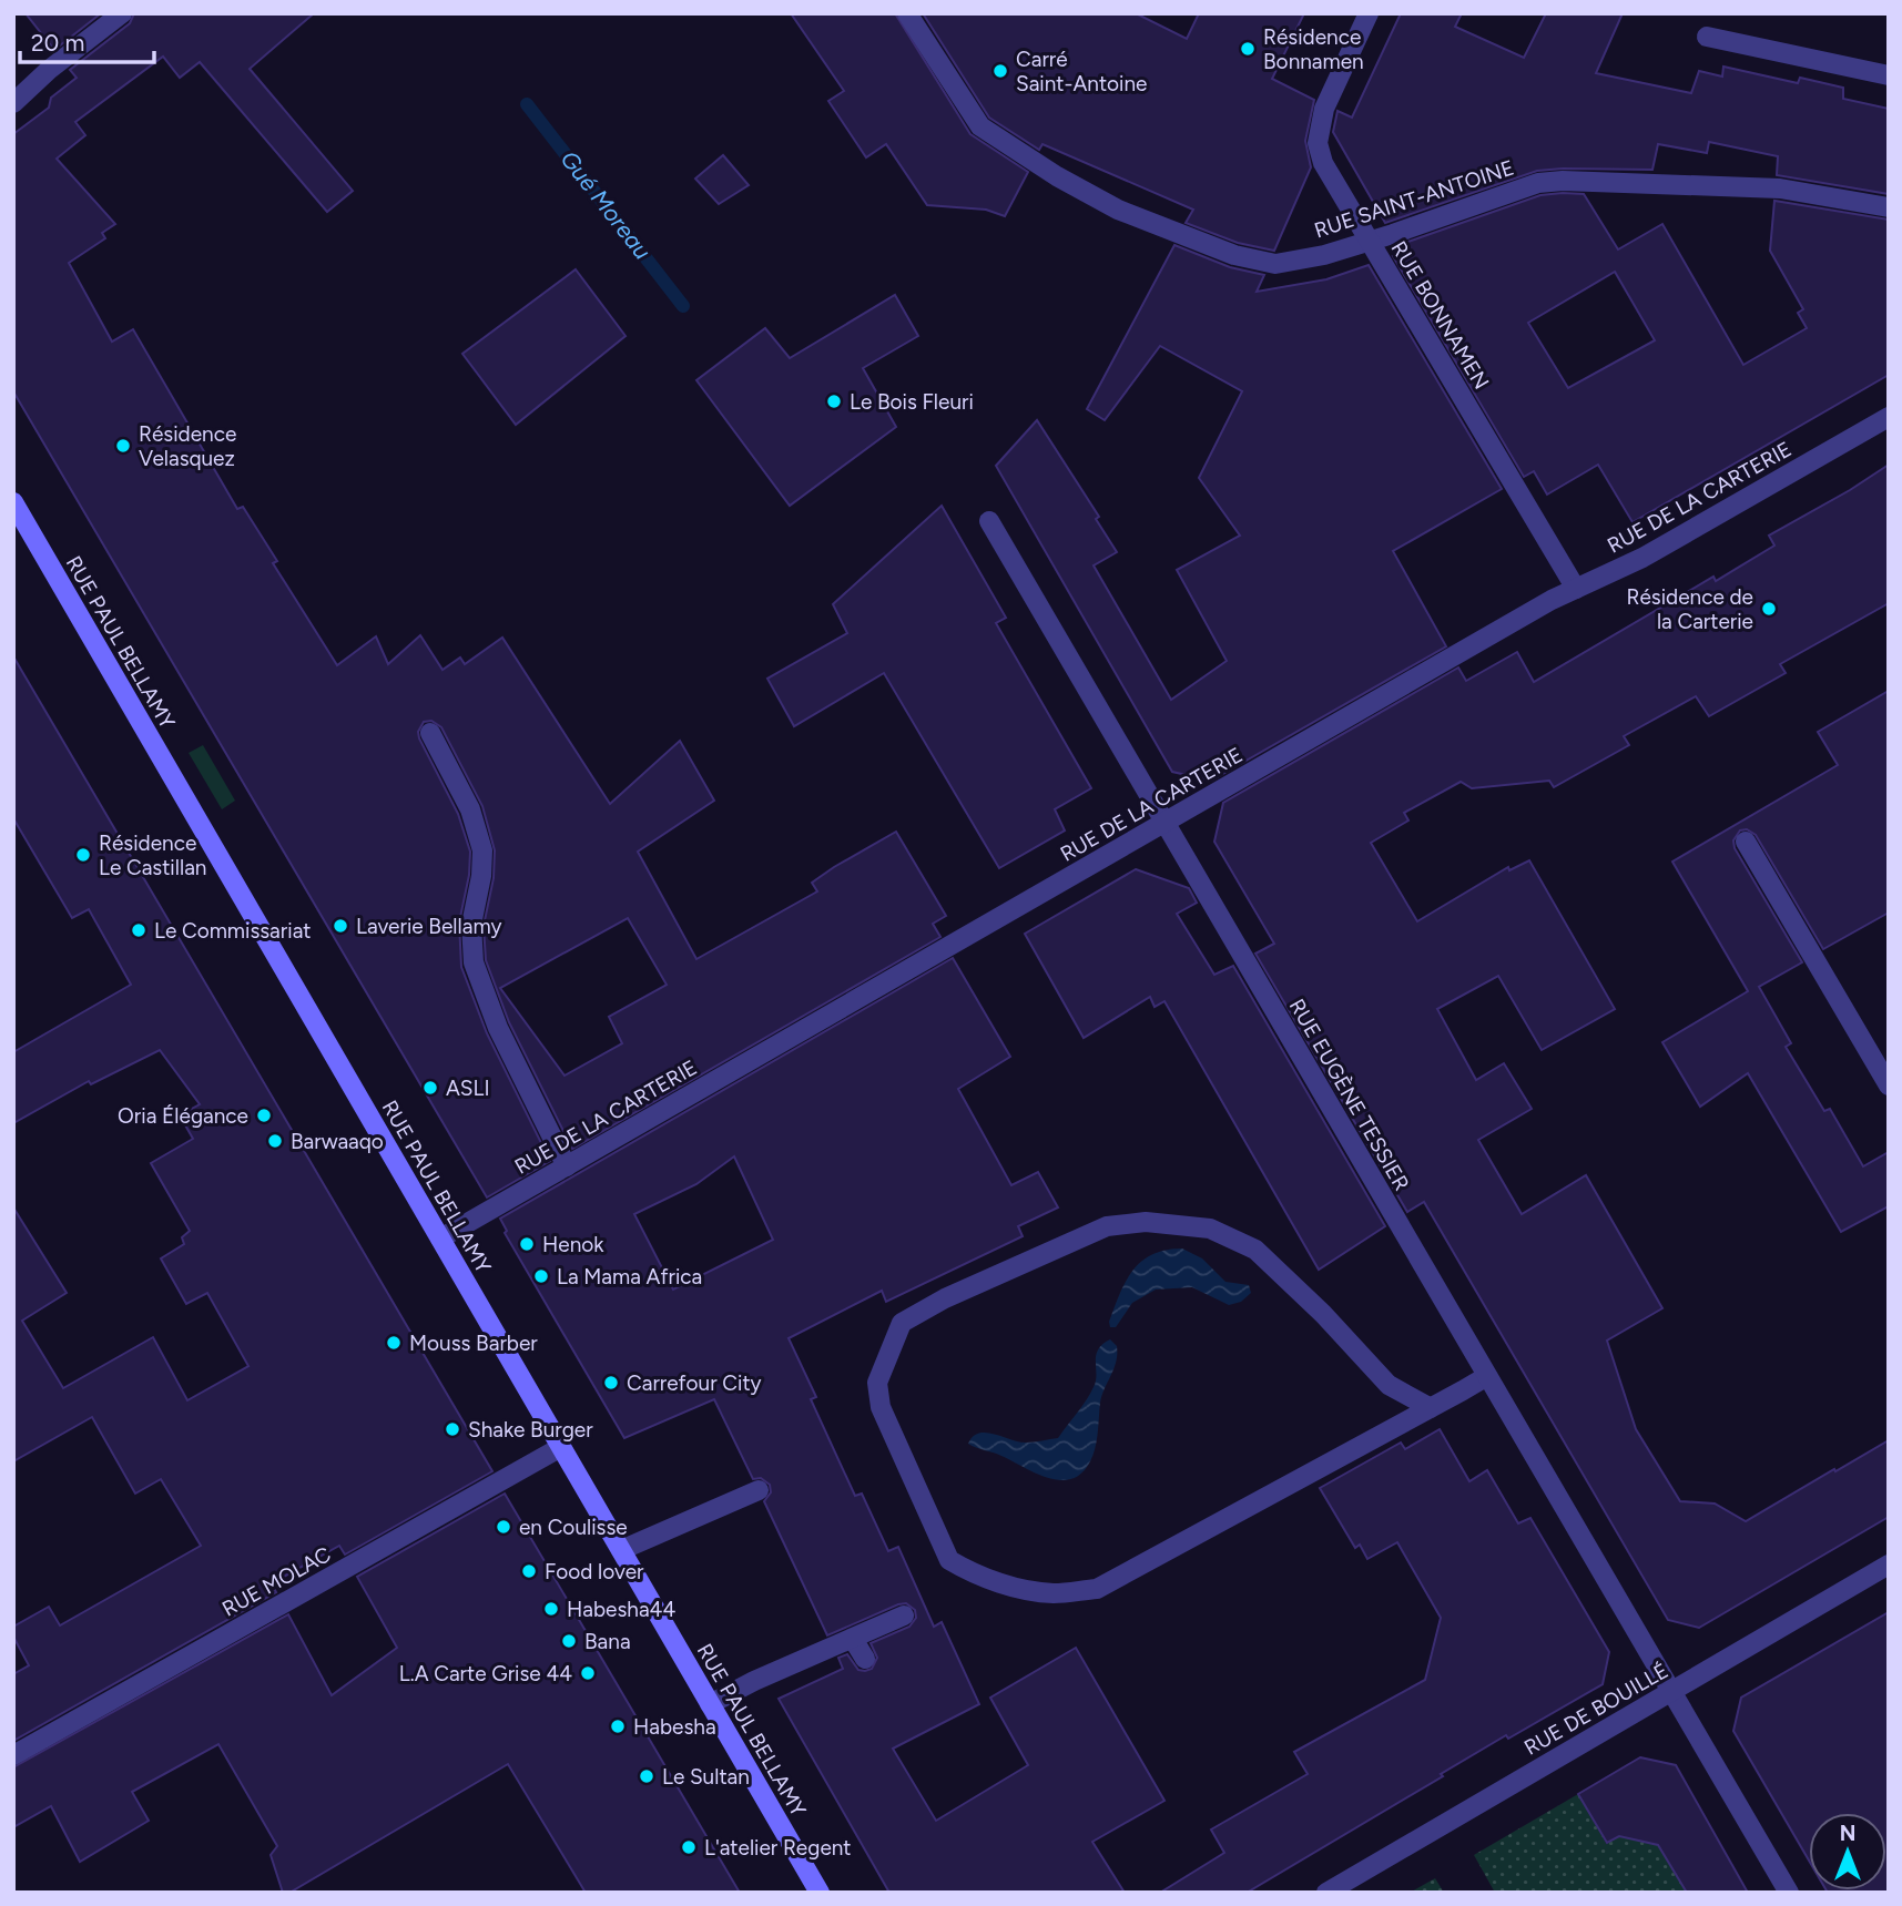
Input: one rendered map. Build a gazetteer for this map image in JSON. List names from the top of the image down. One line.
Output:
{"streets":{"main road":["RUE PAUL BELLAMY"],"street":["RUE SAINT-ANTOINE","RUE BONNAMEN","RUE DE LA CARTERIE","RUE EUGÈNE TESSIER","RUE MOLAC","RUE DE BOUILLÉ"]},"crossings":[["RUE SAINT-ANTOINE","RUE BONNAMEN"],["RUE BONNAMEN","RUE DE LA CARTERIE"],["RUE DE LA CARTERIE","RUE PAUL BELLAMY"],["RUE DE LA CARTERIE","RUE EUGÈNE TESSIER"],["RUE PAUL BELLAMY","RUE MOLAC"],["RUE EUGÈNE TESSIER","RUE DE BOUILLÉ"]],"water":["Gué Moreau"],"places":["Résidence Bonnamen","Carré Saint-Antoine","Le Bois Fleuri","Résidence Velasquez","Résidence de la Carterie","Résidence Le Castillan","Laverie Bellamy","Le Commissariat","ASLI","Oria Élégance","Barwaaqo","Henok","La Mama Africa","Mouss Barber","Carrefour City","Shake Burger","en Coulisse","Food lover","Habesha44","Bana","L.A Carte Grise 44","Habesha","Le Sultan","L'atelier Regent"],"scale_bar":"20 m","north":"top"}
